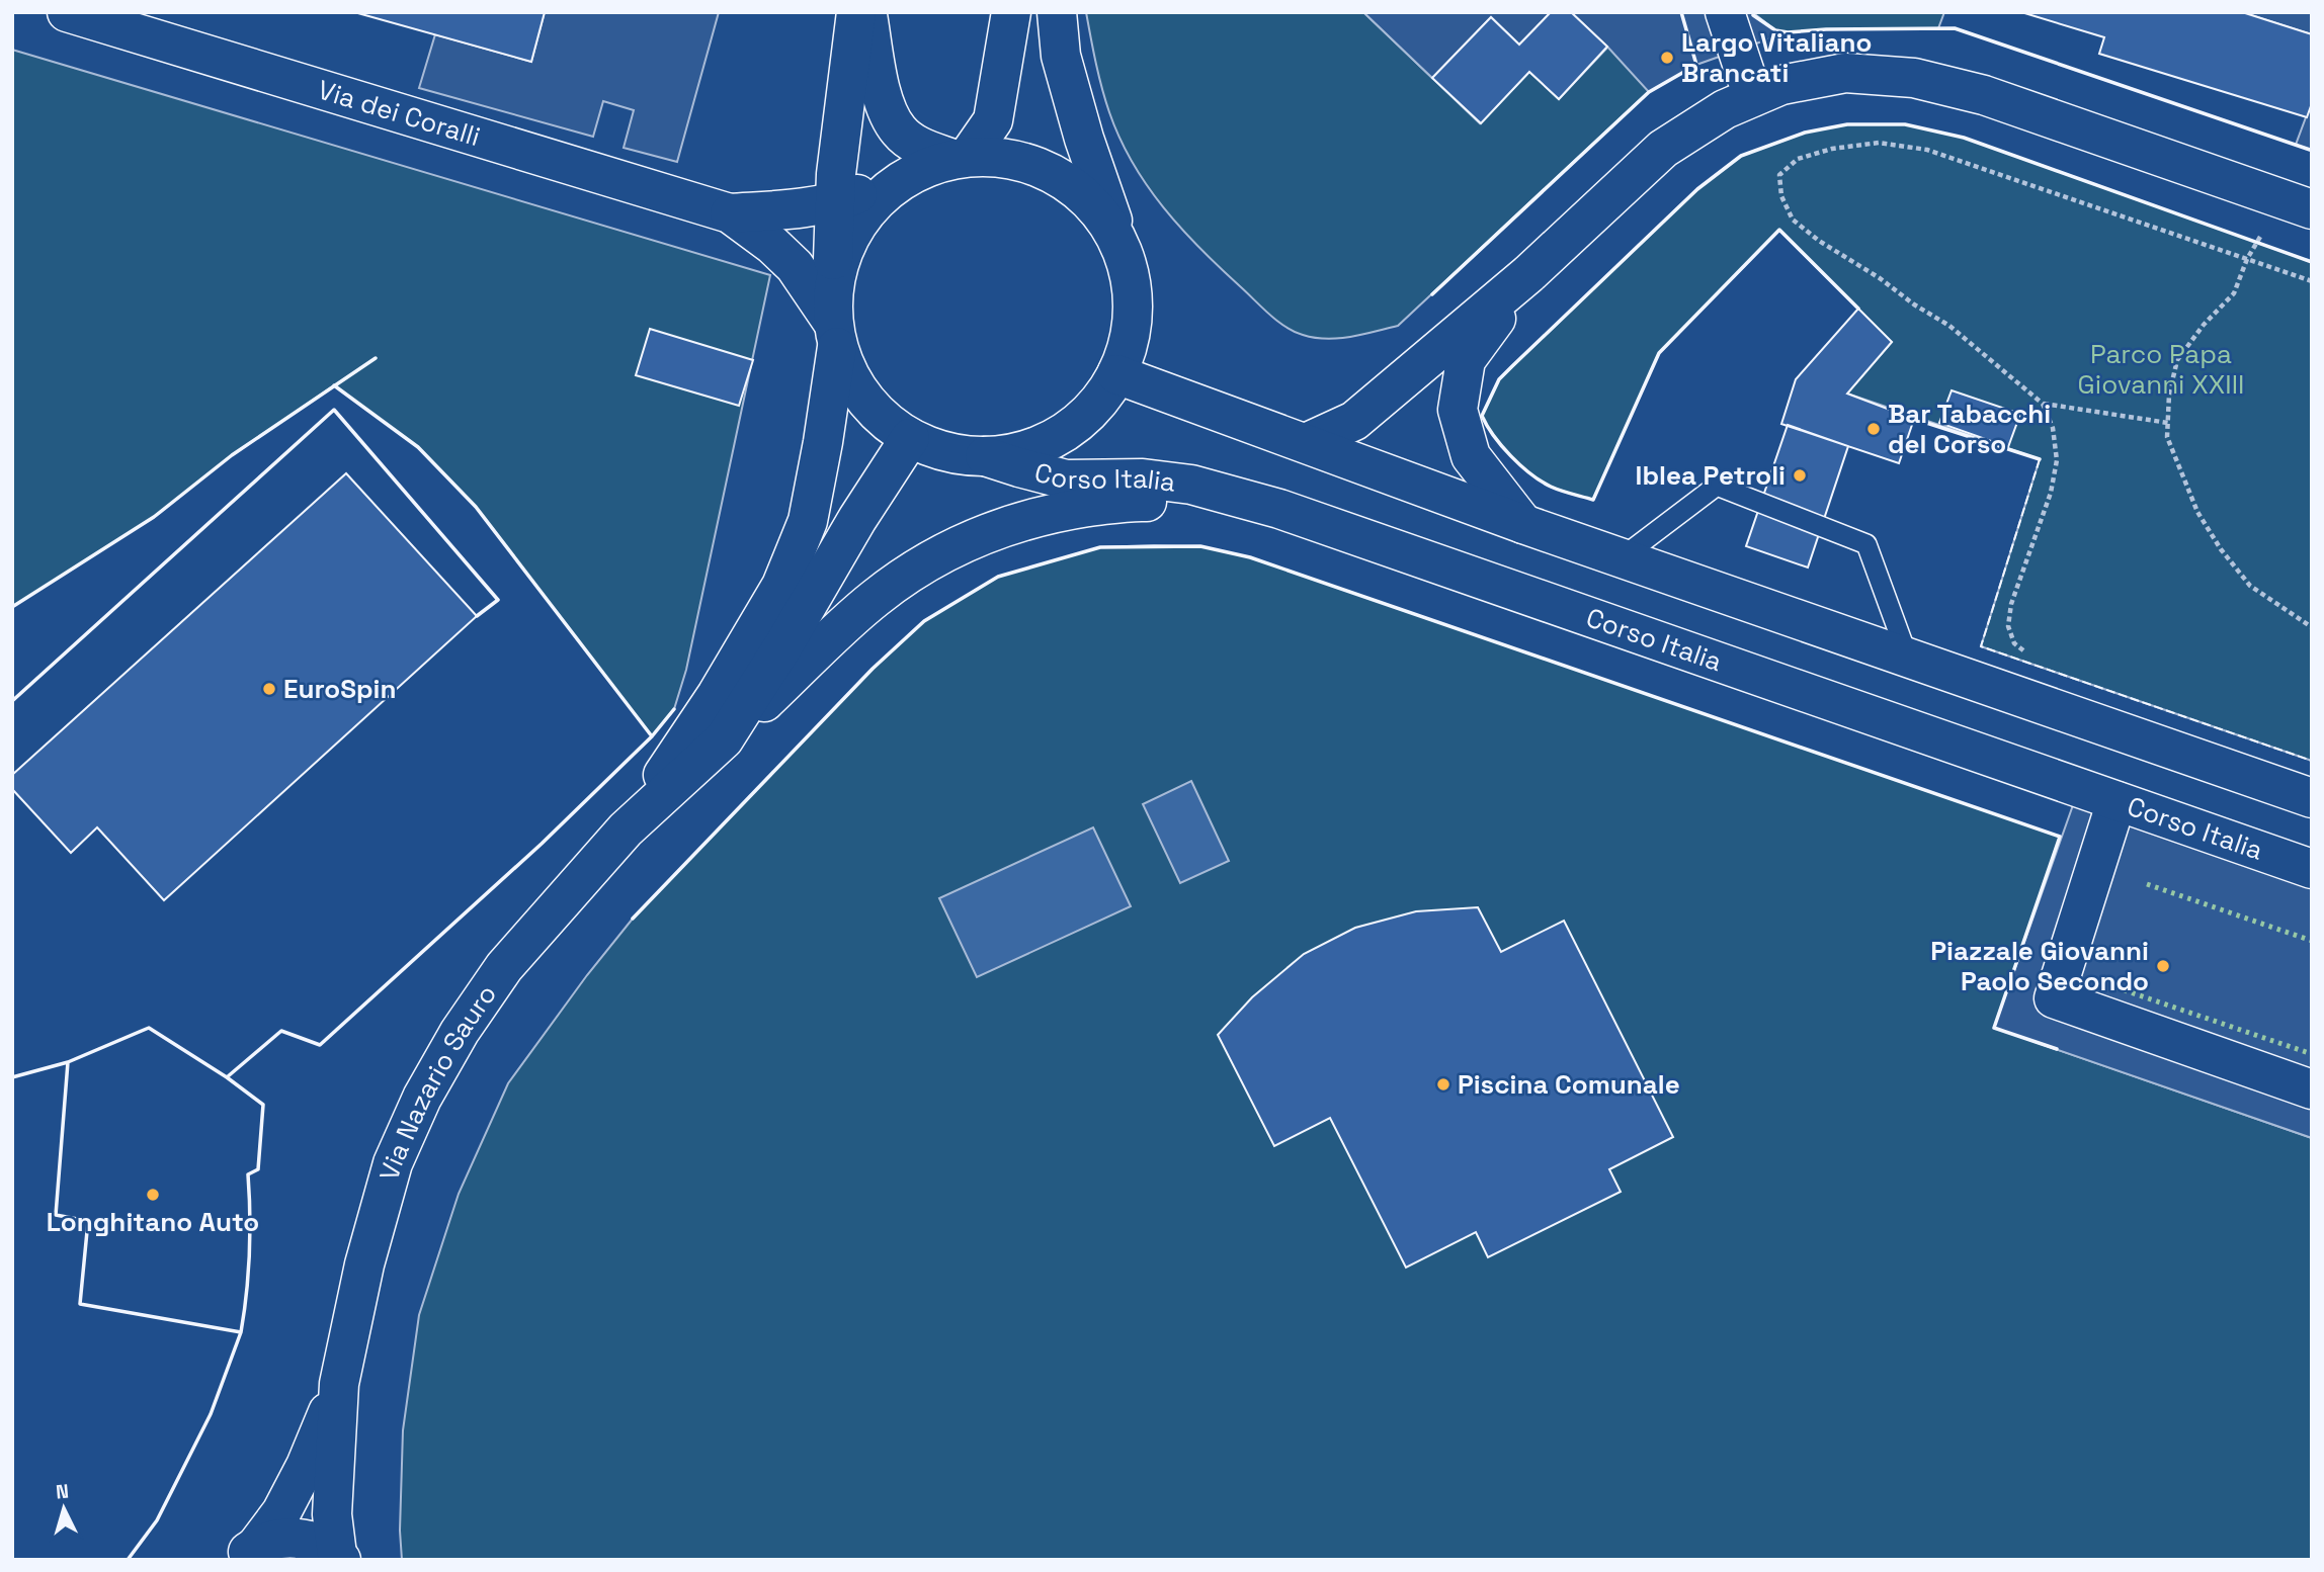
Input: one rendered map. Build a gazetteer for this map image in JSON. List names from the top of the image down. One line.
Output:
{"streets":{"street":["Via dei Coralli","Corso Italia","Via Nazario Sauro"]},"parks":["Parco Papa Giovanni XXIII"],"places":["Largo Vitaliano Brancati","Bar Tabacchi del Corso","Iblea Petroli","EuroSpin","Piazzale Giovanni Paolo Secondo","Piscina Comunale","Longhitano Auto"],"north":"top"}
